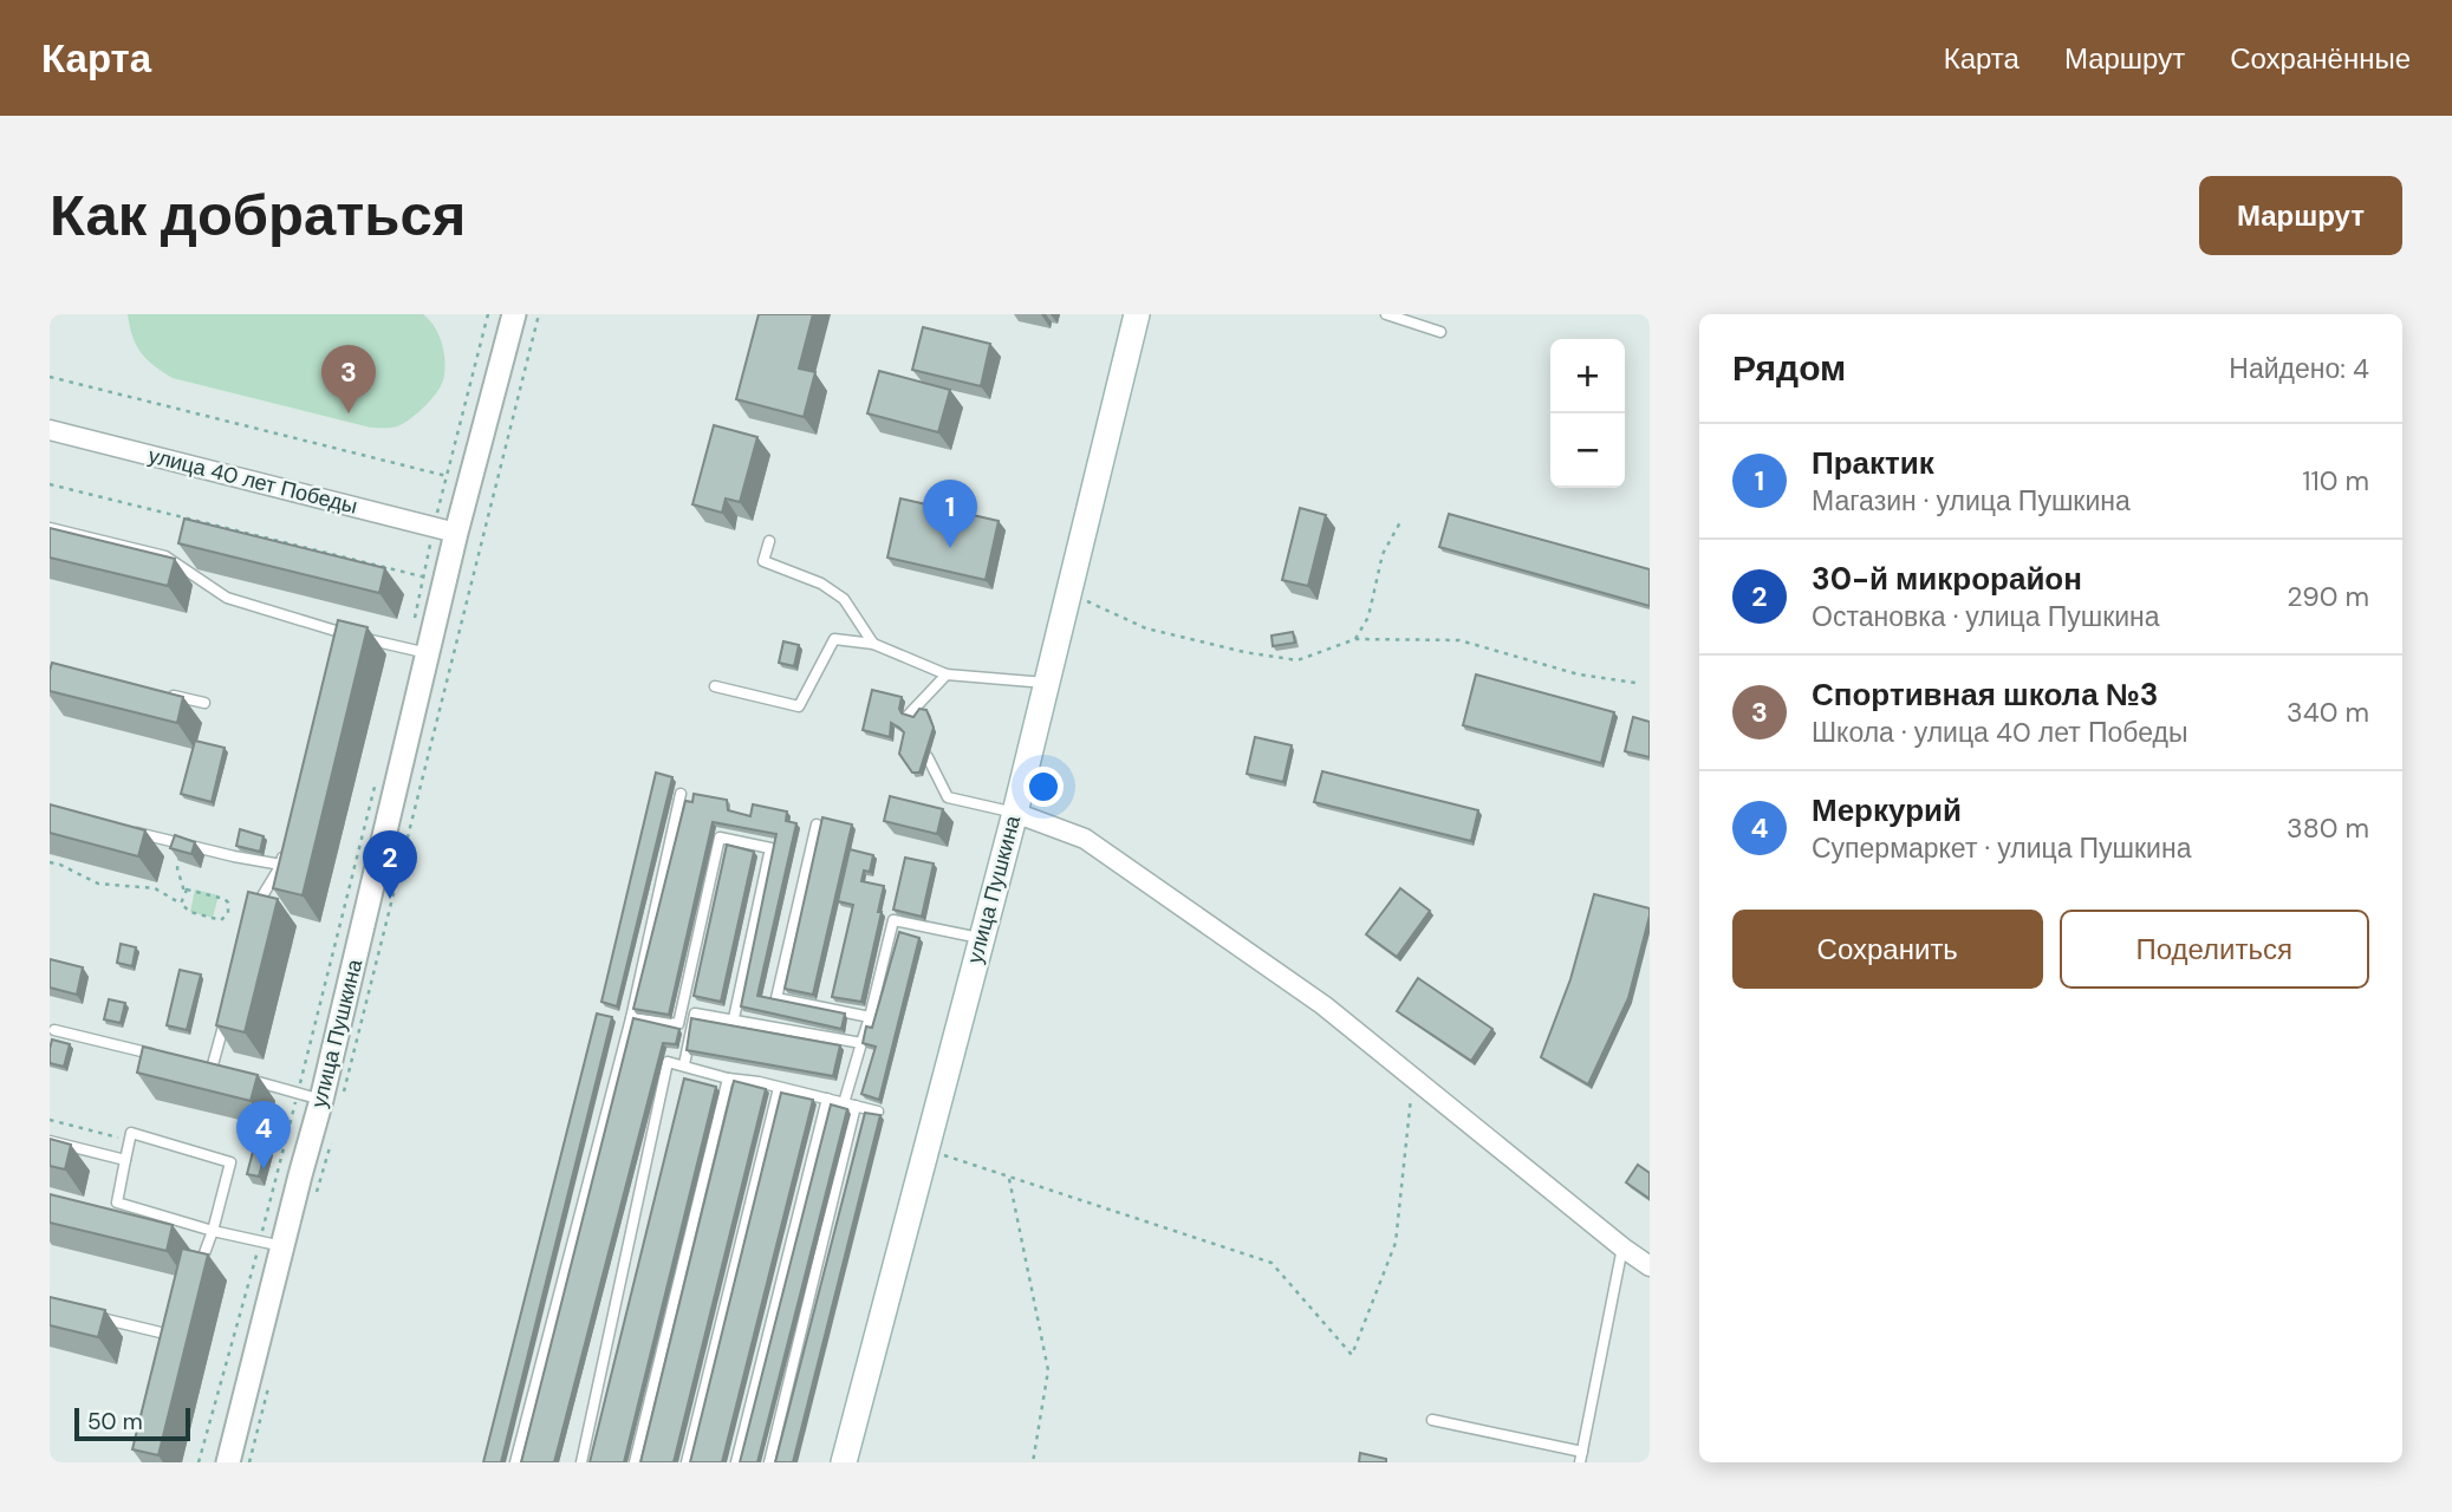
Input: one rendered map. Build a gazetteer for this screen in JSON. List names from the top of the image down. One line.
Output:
{"streets":{"main road":["улица Пушкина"],"street":["улица 40 лет Победы"]},"crossings":[["улица 40 лет Победы","улица Пушкина"]],"scale_bar":"50 m","page":{"header":"Карта","nav":["Карта","Маршрут","Сохранённые"],"buttons":["Маршрут",["Сохранить","Поделиться"]],"title":"Как добраться","heading":["Рядом","Найдено: 4"],"map_buttons":["+","−"],"pins":["3","1","2","4"],"list":[{"mark":"1","name":"Практик","note":"Магазин · улица Пушкина","value":"110 m"},{"mark":"2","name":"30-й микрорайон","note":"Остановка · улица Пушкина","value":"290 m"},{"mark":"3","name":"Спортивная школа №3","note":"Школа · улица 40 лет Победы","value":"340 m"},{"mark":"4","name":"Меркурий","note":"Супермаркет · улица Пушкина","value":"380 m"}],"scale":"50 m"}}
